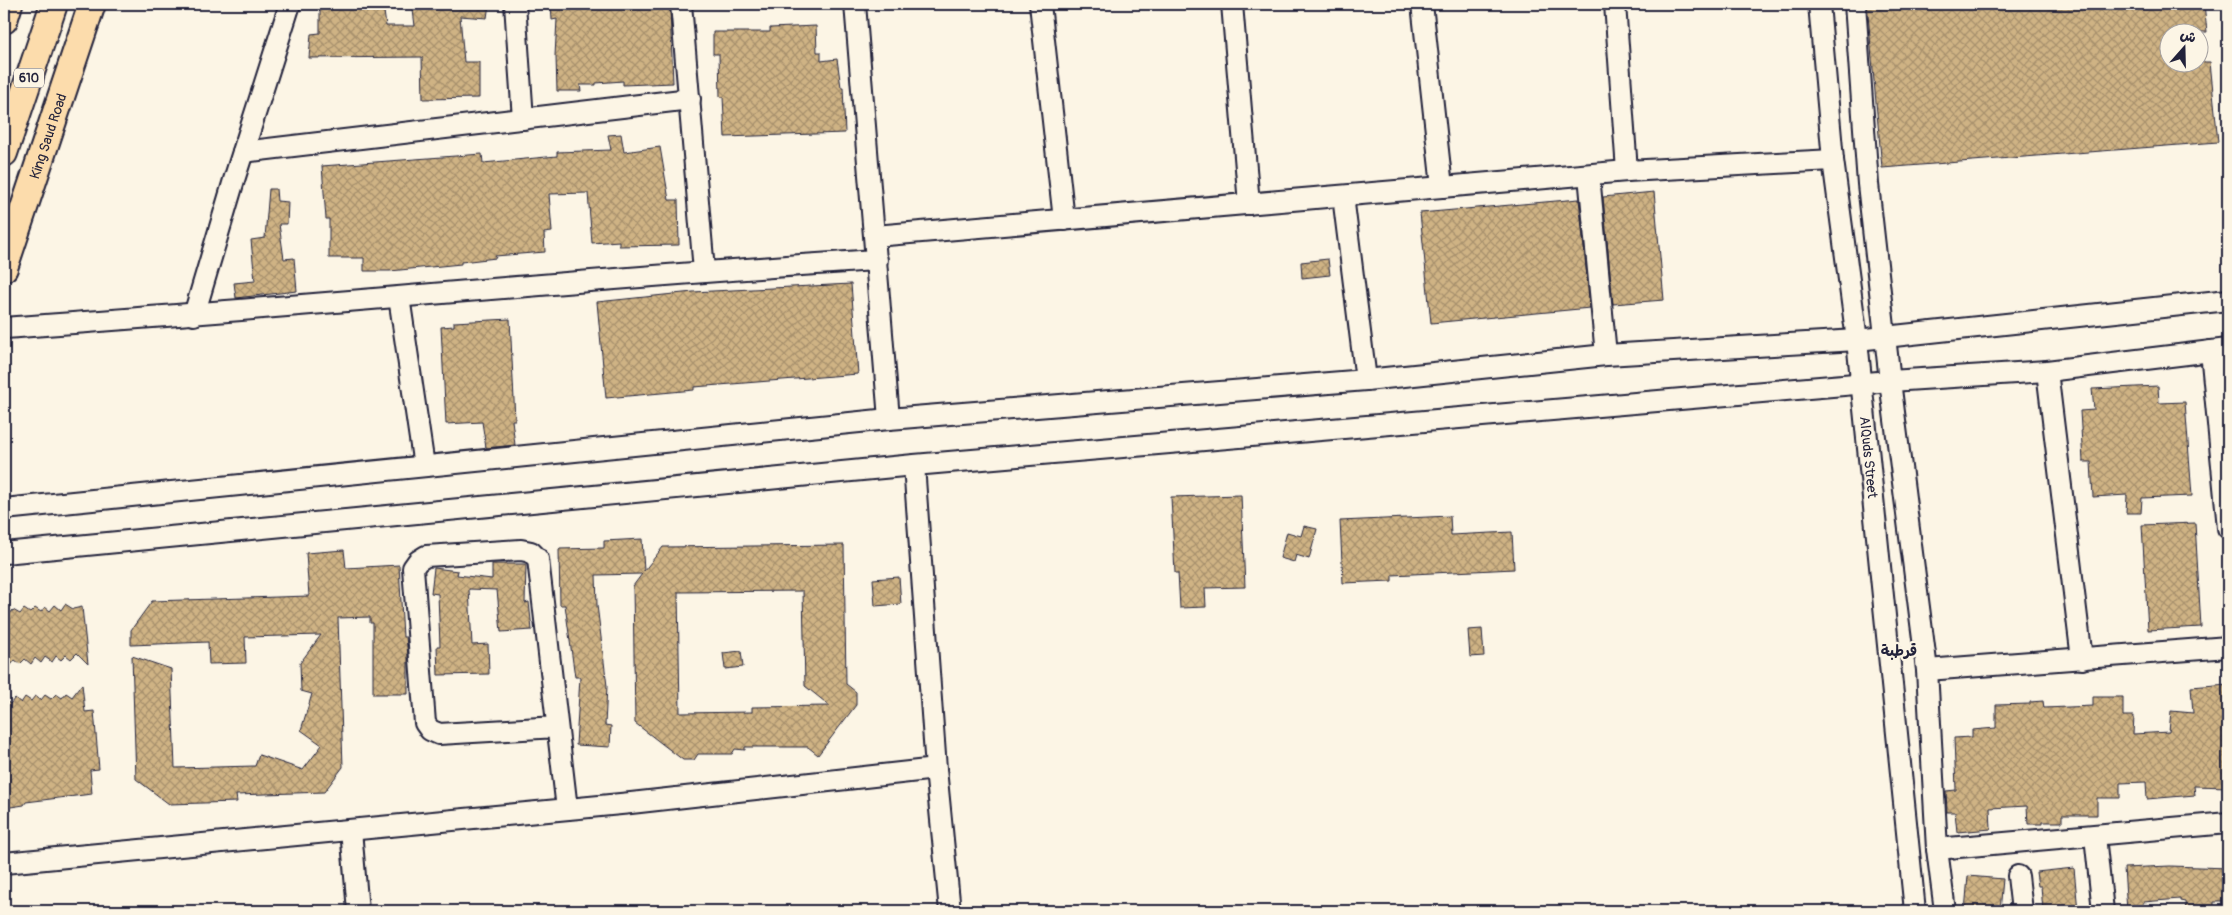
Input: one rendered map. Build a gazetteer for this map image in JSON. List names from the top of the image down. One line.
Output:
{"streets":{"main road":["610","King Saud Road"],"street":["AlQuds Street"]},"districts":["قرطبة"],"north":"top"}
